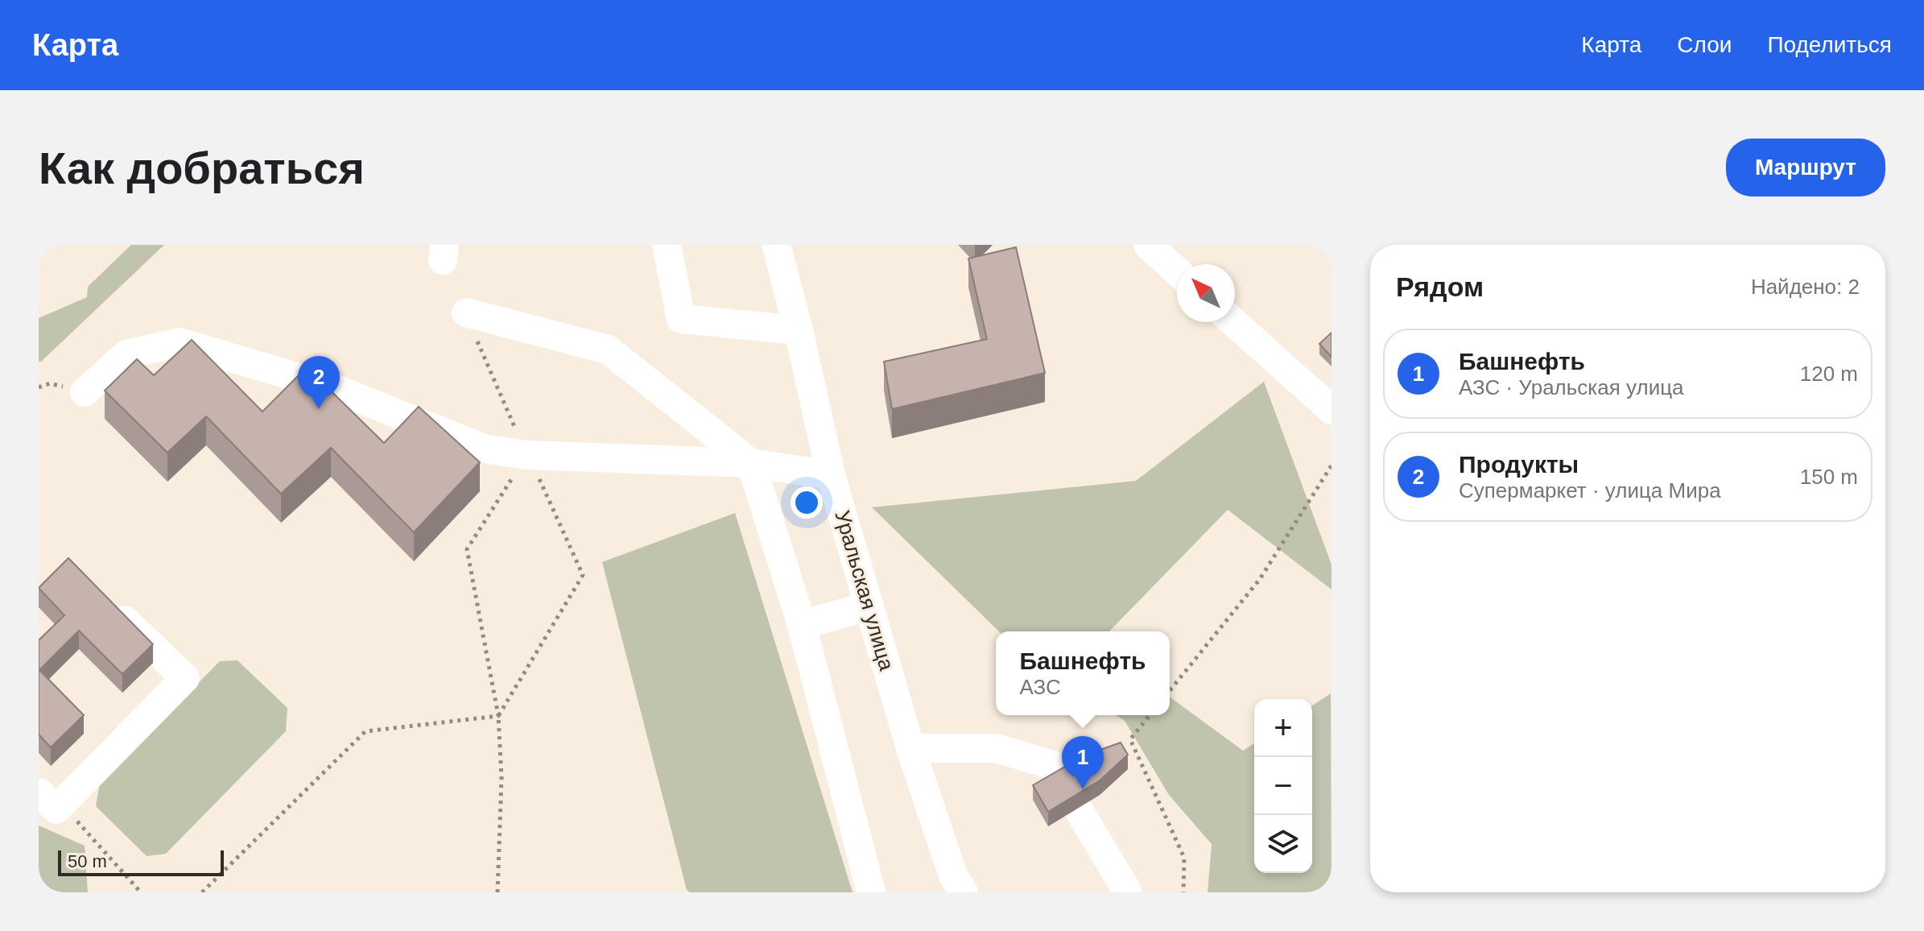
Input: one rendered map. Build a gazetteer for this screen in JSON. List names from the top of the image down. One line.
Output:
{"streets":{"street":["Уральская улица"]},"scale_bar":"50 m","north":"top left","page":{"header":"Карта","nav":["Карта","Слои","Поделиться"],"buttons":"Маршрут","title":"Как добраться","heading":["Рядом","Найдено: 2"],"list":[{"mark":"1","name":"Башнефть","note":"АЗС · Уральская улица","value":"120 m"},{"mark":"2","name":"Продукты","note":"Супермаркет · улица Мира","value":"150 m"}],"pins":["2","1"],"popup":["Башнефть","АЗС"],"map_buttons":["+","−"],"scale":"50 m"}}
